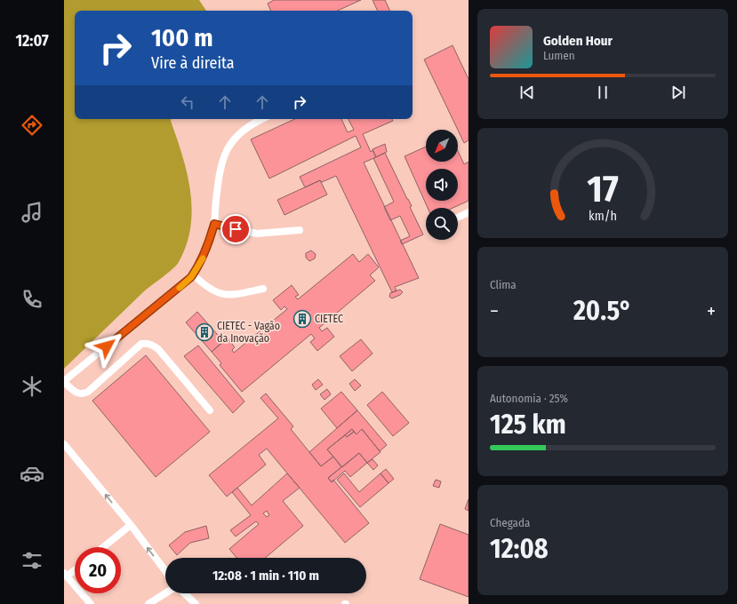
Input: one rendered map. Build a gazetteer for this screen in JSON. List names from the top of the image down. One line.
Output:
{"places":{"building":["CIETEC","CIETEC - Vagão da Inovação"]},"north":"bottom left","page":{"tabs":"12:07","turn":["100 m","Vire à direita"],"song":["Golden Hour","Lumen"],"tile":["Clima",["Autonomia · 25%","125 km"],["Chegada","12:08"]],"heat":["−","20.5°","+"],"limit":"20","trip":"12:08 · 1 min · 110 m","gauge":["17","km/h"]}}
